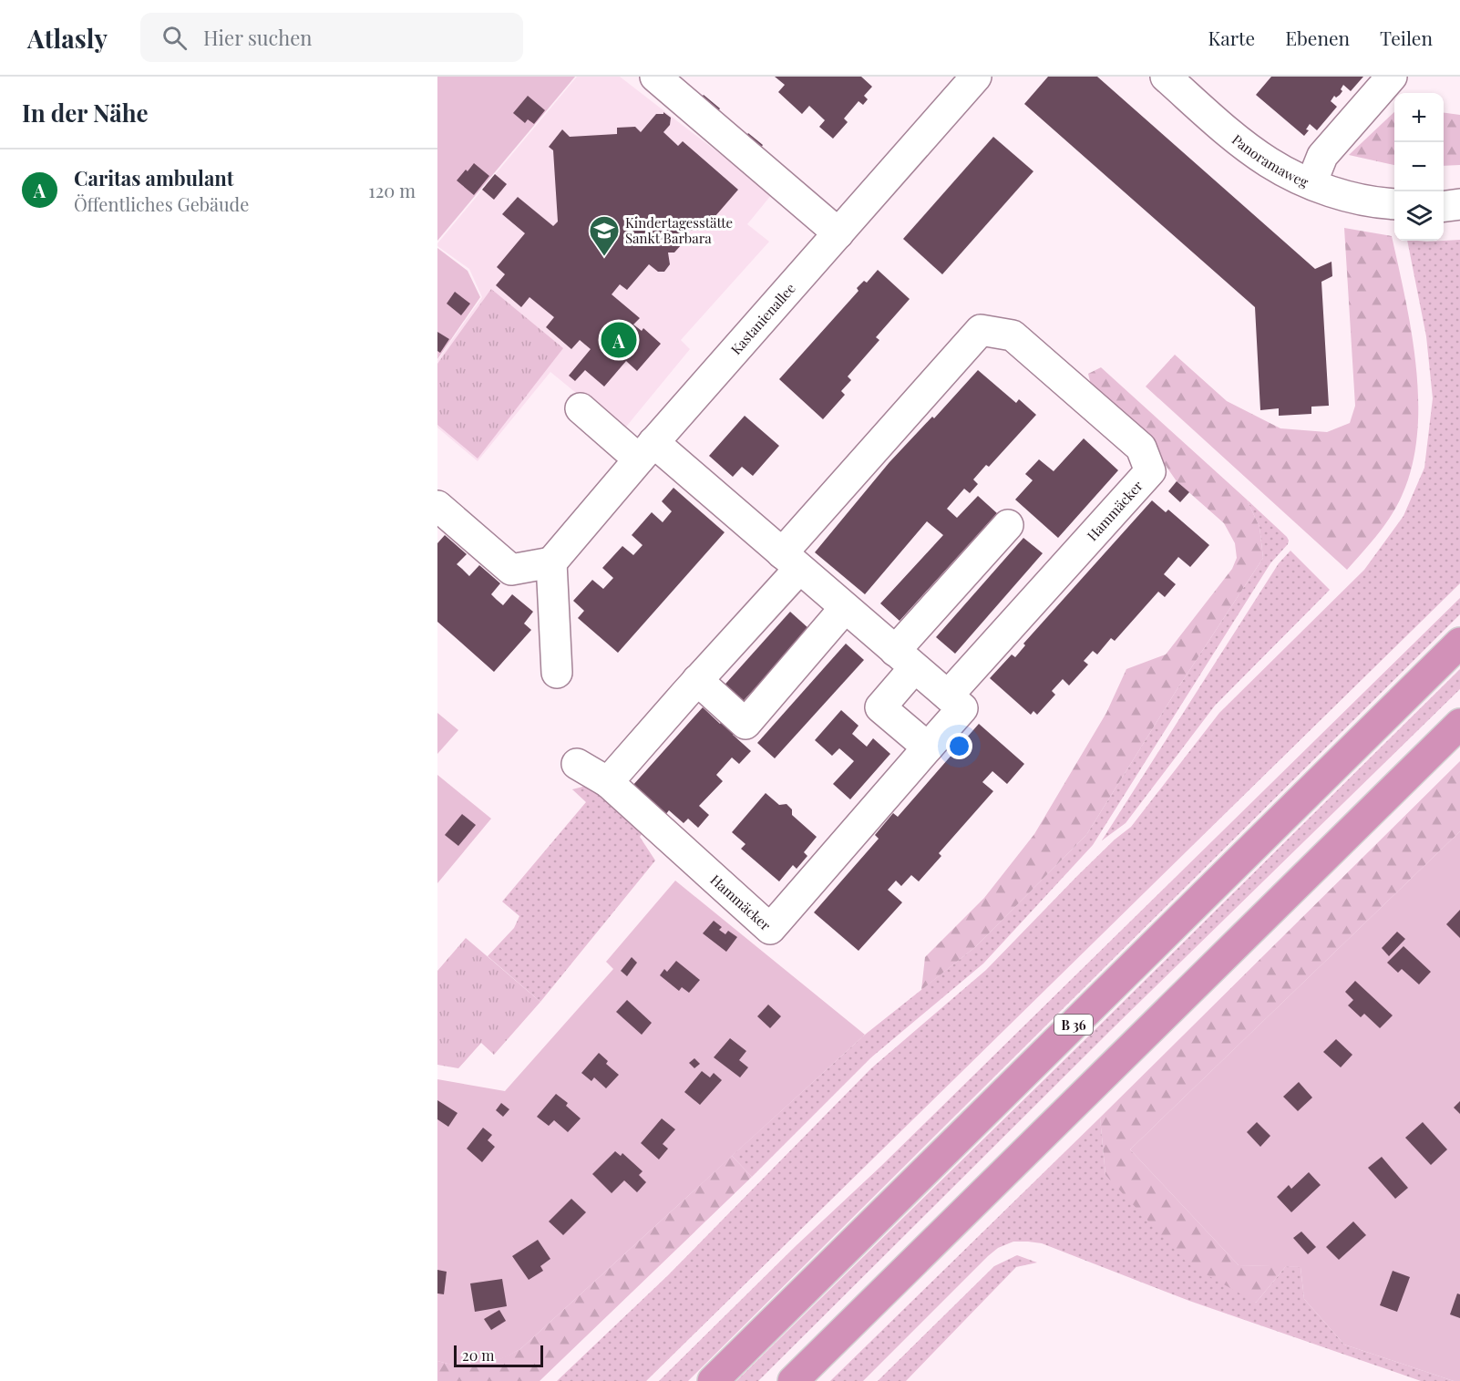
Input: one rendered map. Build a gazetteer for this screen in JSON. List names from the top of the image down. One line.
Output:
{"streets":{"highway":["B 36"],"street":["Panoramaweg","Kastanienallee","Hammäcker"]},"crossings":[["Kastanienallee","Hammäcker"]],"places":{"school or university":["Kindertagesstätte Sankt Barbara"]},"scale_bar":"20 m","page":{"header":"Atlasly","search":"Hier suchen","nav":["Karte","Ebenen","Teilen"],"heading":"In der Nähe","map_buttons":["+","−"],"list":[{"mark":"A","name":"Caritas ambulant","note":"Öffentliches Gebäude","value":"120 m"}],"pins":"A","scale":"20 m"}}
